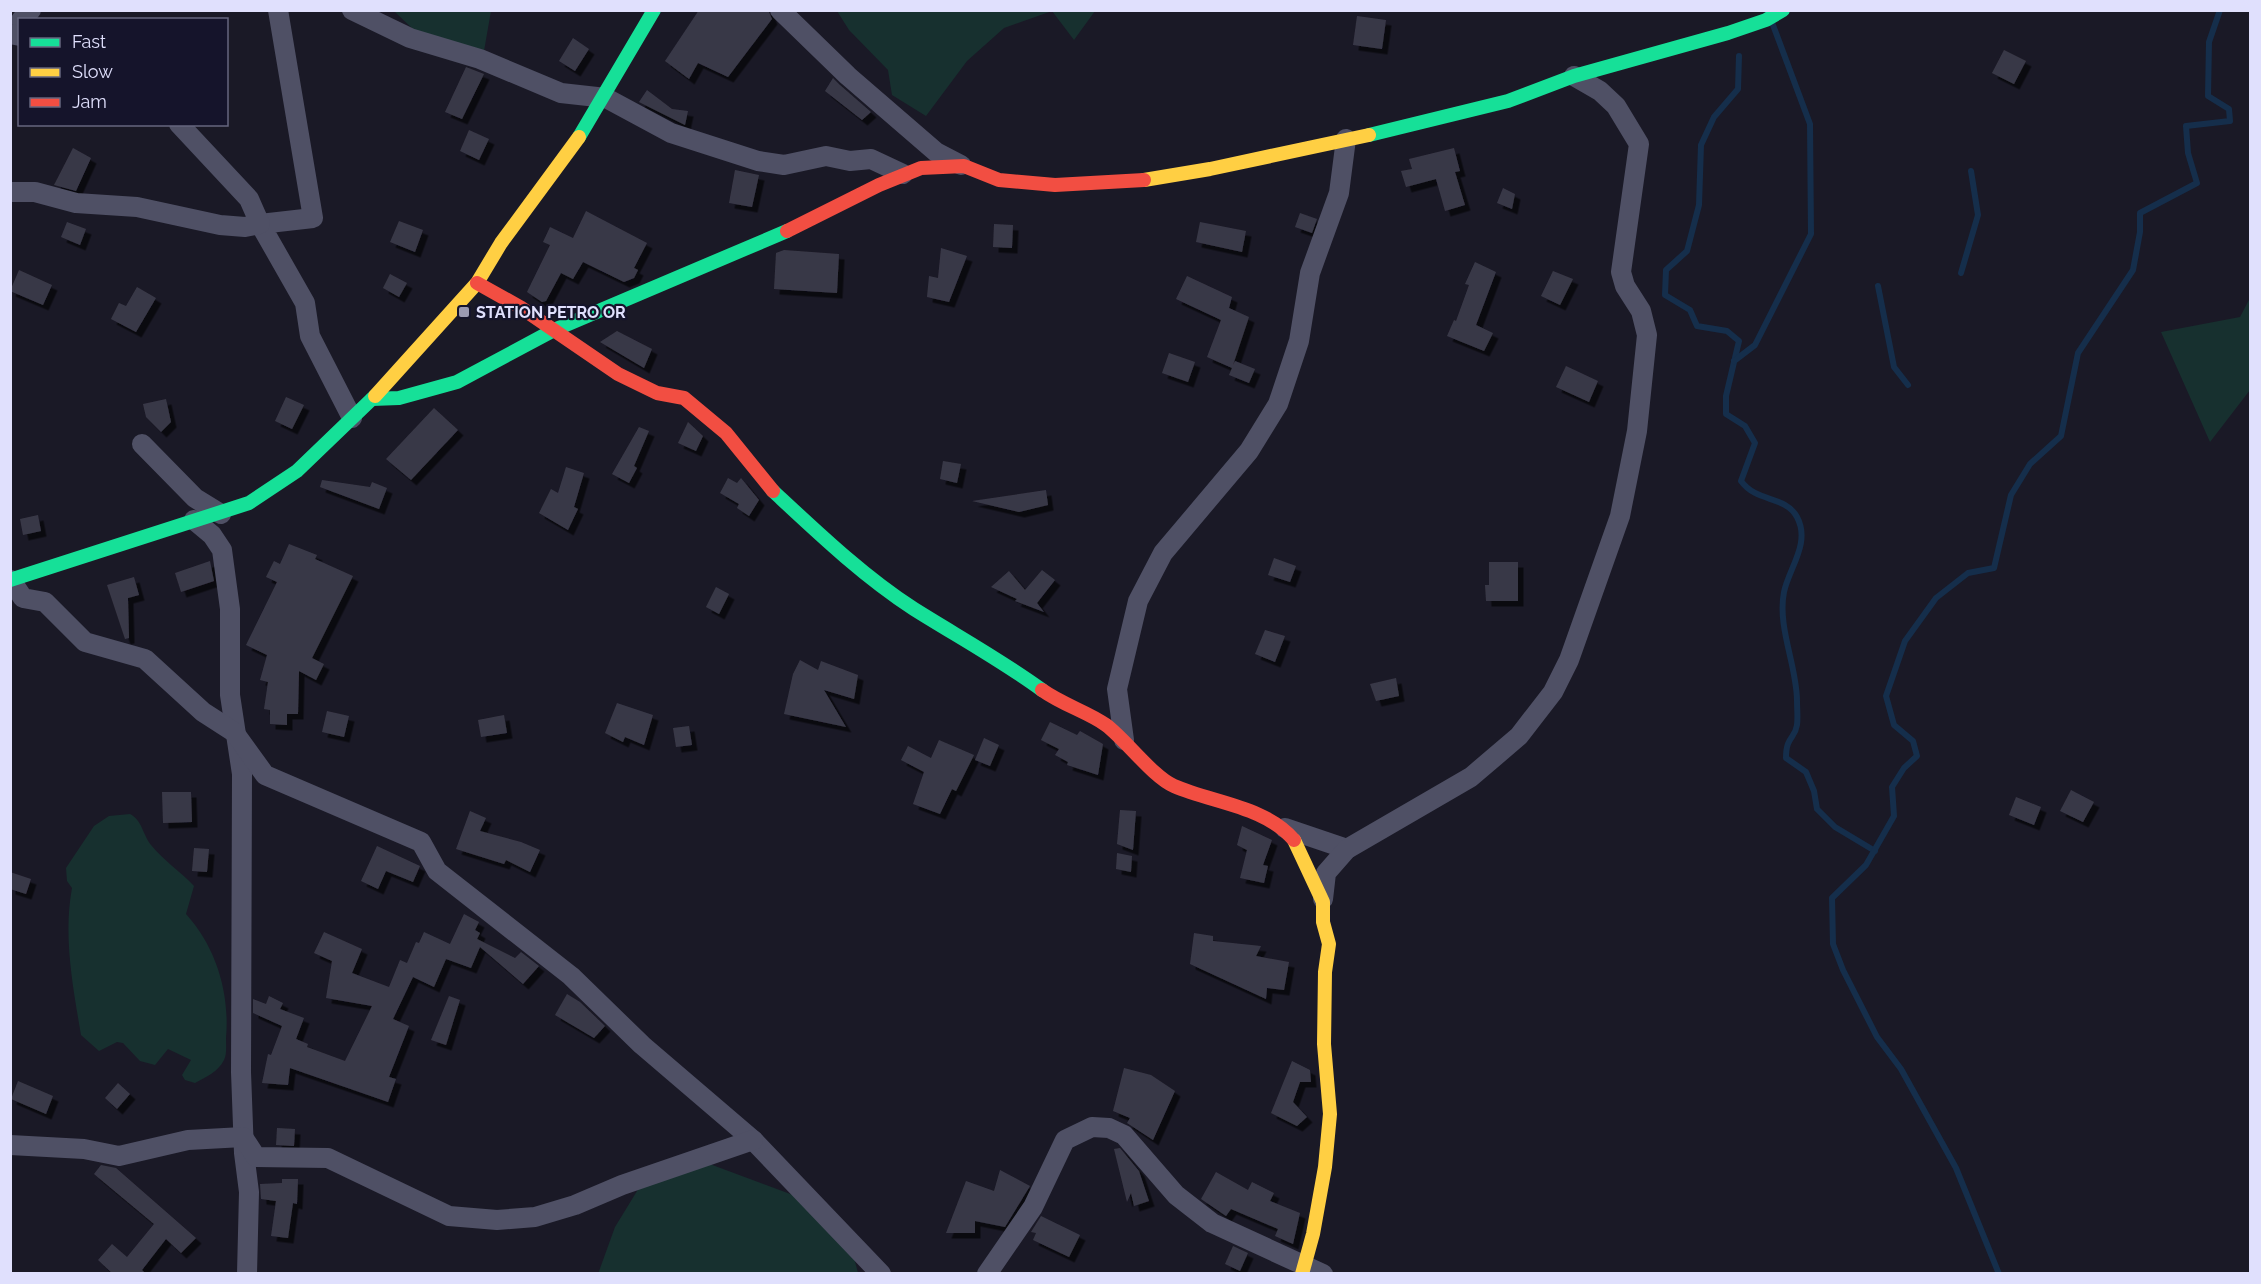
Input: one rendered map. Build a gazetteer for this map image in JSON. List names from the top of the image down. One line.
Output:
{"places":{"transit":["STATION PETRO OR"]},"legend":["Fast","Slow","Jam"]}
